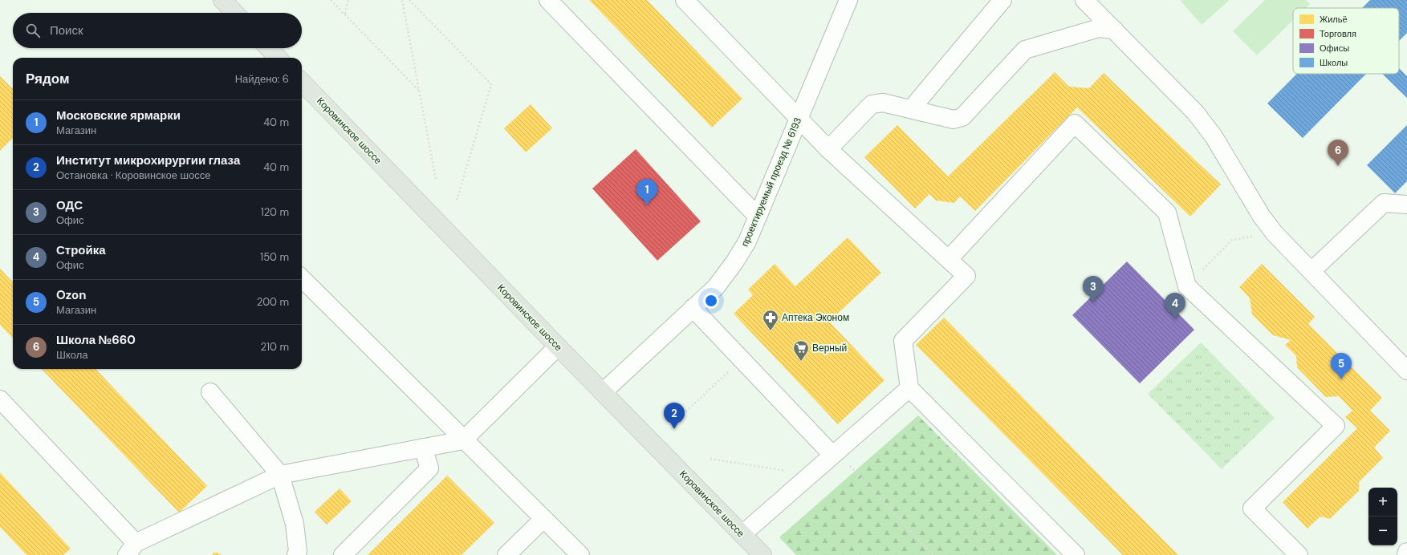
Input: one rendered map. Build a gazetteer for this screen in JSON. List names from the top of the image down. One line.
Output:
{"streets":{"main road":["Коровинское шоссе"],"street":["проектируемый проезд № 6193"]},"crossings":[["Коровинское шоссе","проектируемый проезд № 6193"]],"places":{"pharmacy":["Аптека Эконом"],"supermarket":["Верный"]},"legend":["Жильё","Торговля","Офисы","Школы"],"page":{"search":"Поиск","heading":["Рядом","Найдено: 6"],"list":[{"mark":"1","name":"Московские ярмарки","note":"Магазин","value":"40 m"},{"mark":"2","name":"Институт микрохирургии глаза","note":"Остановка · Коровинское шоссе","value":"40 m"},{"mark":"3","name":"ОДС","note":"Офис","value":"120 m"},{"mark":"4","name":"Стройка","note":"Офис","value":"150 m"},{"mark":"5","name":"Ozon","note":"Магазин","value":"200 m"},{"mark":"6","name":"Школа №660","note":"Школа","value":"210 m"}],"pins":["6","1","3","4","5","2"],"map_buttons":["+","−"]}}
